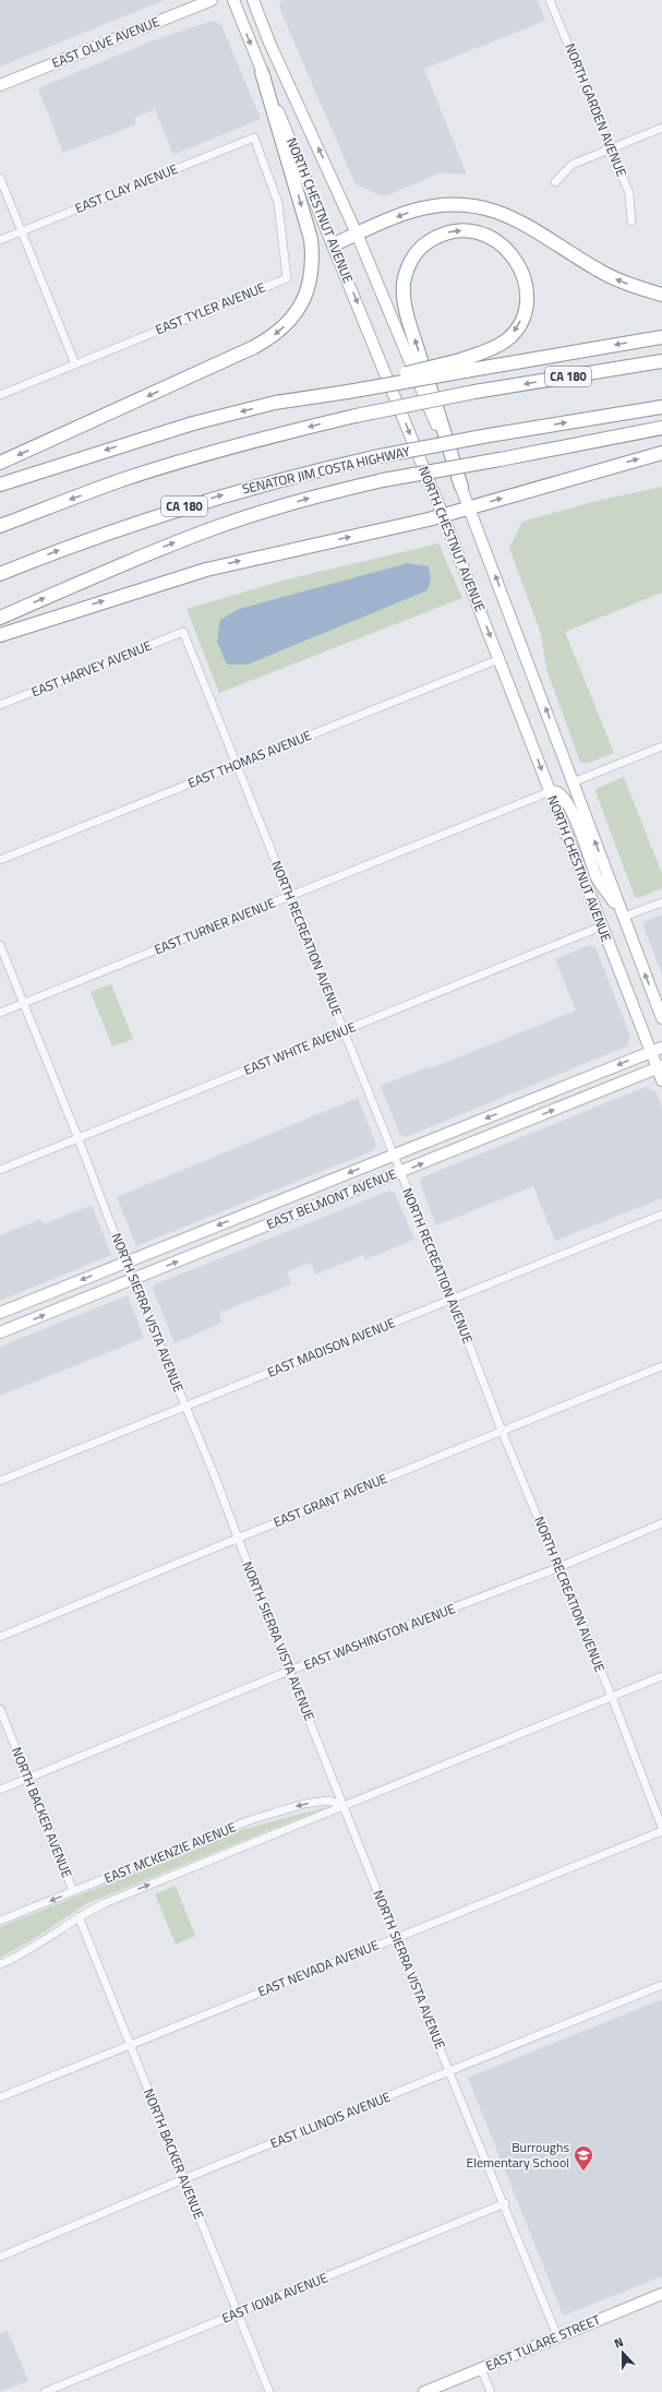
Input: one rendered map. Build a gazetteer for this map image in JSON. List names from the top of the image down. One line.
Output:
{"streets":{"highway":["CA 180","SENATOR JIM COSTA HIGHWAY"],"main road":["EAST OLIVE AVENUE","NORTH CHESTNUT AVENUE","EAST BELMONT AVENUE","EAST TULARE STREET"],"street":["NORTH GARDEN AVENUE","EAST CLAY AVENUE","EAST TYLER AVENUE","EAST HARVEY AVENUE","EAST THOMAS AVENUE","EAST TURNER AVENUE","NORTH RECREATION AVENUE","EAST WHITE AVENUE","NORTH SIERRA VISTA AVENUE","EAST MADISON AVENUE","EAST GRANT AVENUE","EAST WASHINGTON AVENUE","NORTH BACKER AVENUE","EAST MCKENZIE AVENUE","EAST NEVADA AVENUE","EAST ILLINOIS AVENUE","EAST IOWA AVENUE"]},"crossings":[["EAST CLAY AVENUE","EAST TYLER AVENUE"],["NORTH CHESTNUT AVENUE","EAST THOMAS AVENUE"],["NORTH CHESTNUT AVENUE","EAST TURNER AVENUE"],["NORTH CHESTNUT AVENUE","EAST WHITE AVENUE"],["NORTH CHESTNUT AVENUE","EAST BELMONT AVENUE"],["EAST HARVEY AVENUE","NORTH RECREATION AVENUE"],["EAST THOMAS AVENUE","NORTH RECREATION AVENUE"],["EAST TURNER AVENUE","NORTH RECREATION AVENUE"],["EAST TURNER AVENUE","NORTH SIERRA VISTA AVENUE"],["NORTH RECREATION AVENUE","EAST WHITE AVENUE"],["NORTH RECREATION AVENUE","EAST BELMONT AVENUE"],["NORTH RECREATION AVENUE","EAST MADISON AVENUE"],["NORTH RECREATION AVENUE","EAST GRANT AVENUE"],["NORTH RECREATION AVENUE","EAST WASHINGTON AVENUE"],["NORTH RECREATION AVENUE","EAST MCKENZIE AVENUE"],["NORTH RECREATION AVENUE","EAST NEVADA AVENUE"],["EAST WHITE AVENUE","NORTH SIERRA VISTA AVENUE"],["EAST BELMONT AVENUE","NORTH SIERRA VISTA AVENUE"],["NORTH SIERRA VISTA AVENUE","EAST MADISON AVENUE"],["NORTH SIERRA VISTA AVENUE","EAST GRANT AVENUE"],["NORTH SIERRA VISTA AVENUE","EAST WASHINGTON AVENUE"],["NORTH SIERRA VISTA AVENUE","EAST MCKENZIE AVENUE"],["NORTH SIERRA VISTA AVENUE","EAST NEVADA AVENUE"],["NORTH SIERRA VISTA AVENUE","EAST ILLINOIS AVENUE"],["NORTH SIERRA VISTA AVENUE","EAST IOWA AVENUE"],["NORTH SIERRA VISTA AVENUE","EAST TULARE STREET"],["EAST WASHINGTON AVENUE","NORTH BACKER AVENUE"],["NORTH BACKER AVENUE","EAST MCKENZIE AVENUE"],["NORTH BACKER AVENUE","EAST NEVADA AVENUE"],["NORTH BACKER AVENUE","EAST ILLINOIS AVENUE"],["NORTH BACKER AVENUE","EAST IOWA AVENUE"]],"places":{"school or university":["Burroughs Elementary School"]},"north":"top"}
